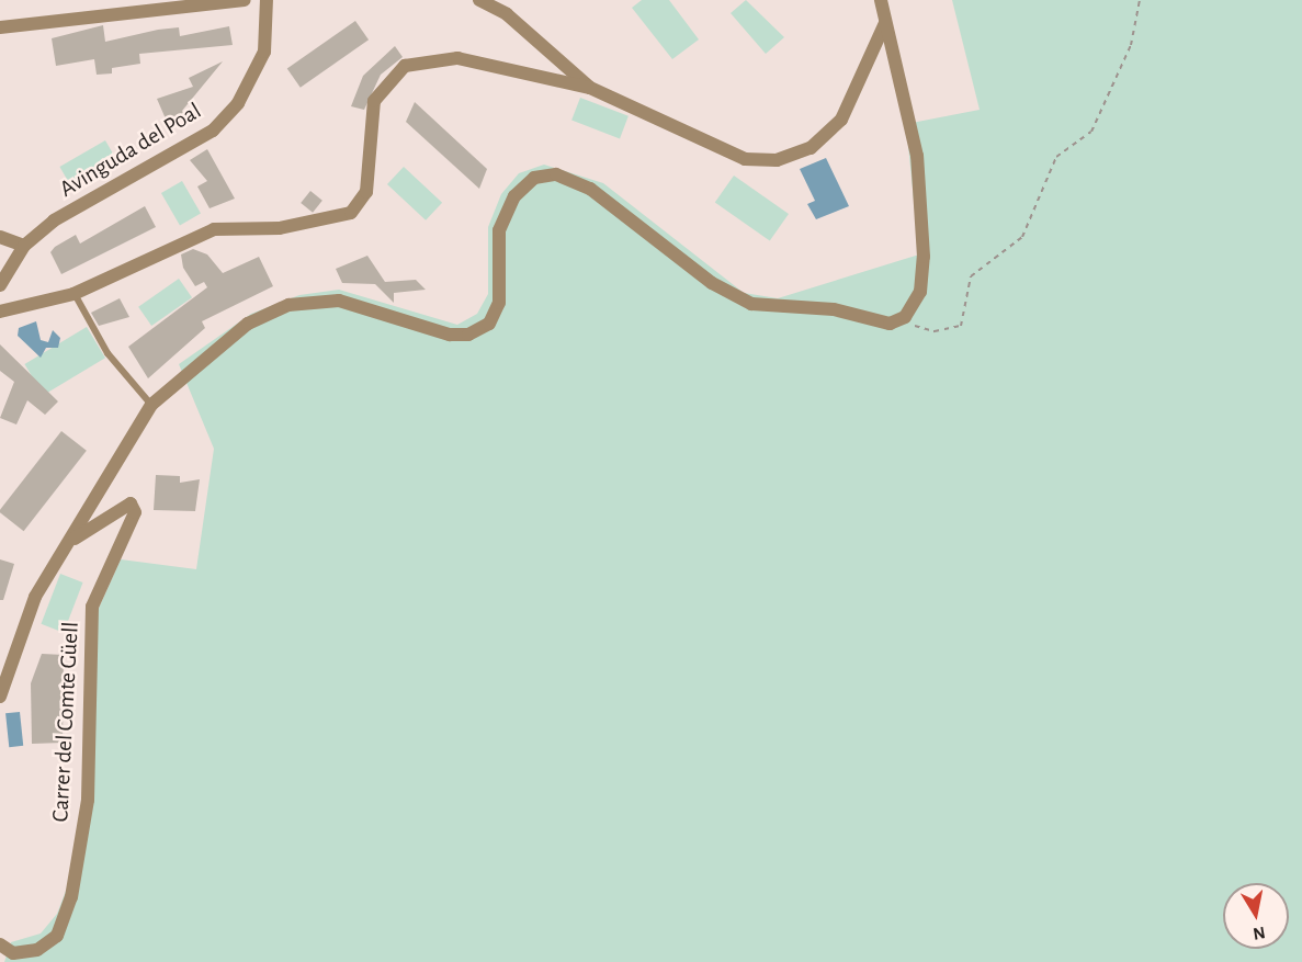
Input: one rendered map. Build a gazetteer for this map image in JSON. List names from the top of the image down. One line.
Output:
{"streets":{"street":["Avinguda del Poal","Carrer del Comte Güell"]},"north":"bottom"}
